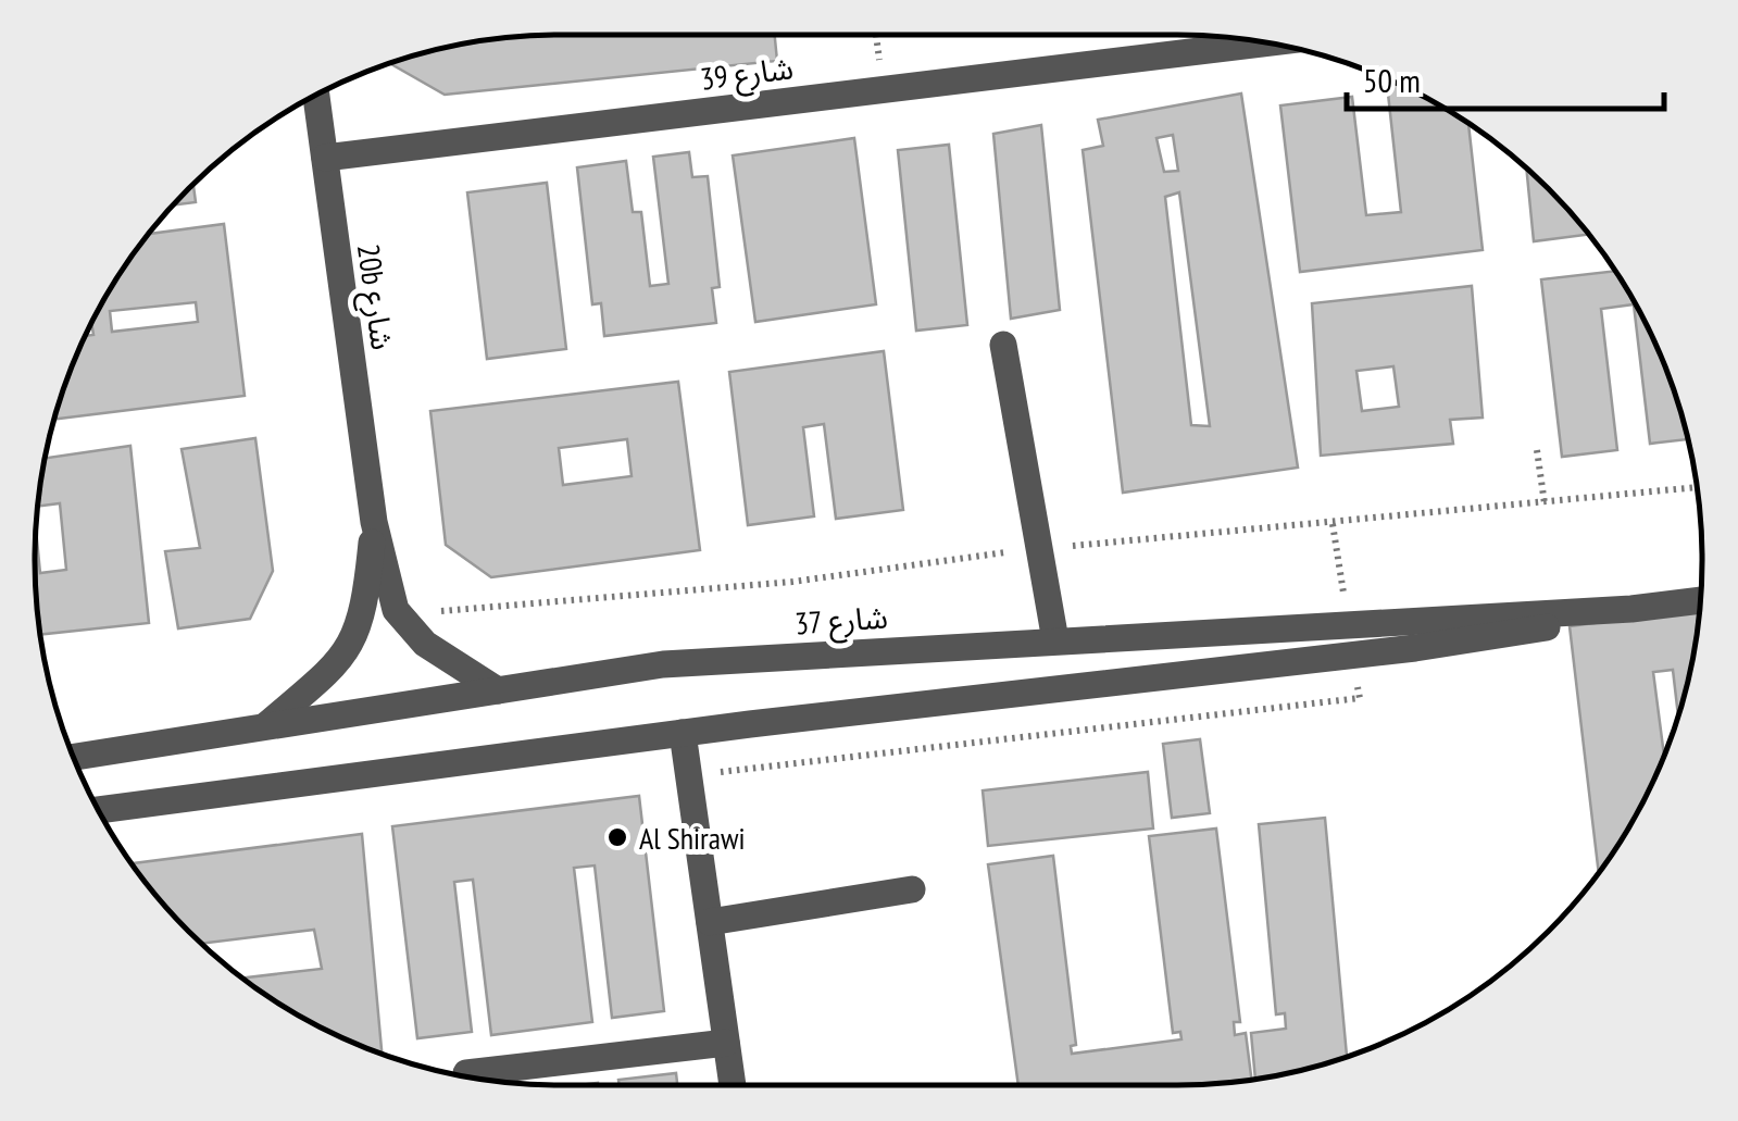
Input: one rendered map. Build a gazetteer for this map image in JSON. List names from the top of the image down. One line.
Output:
{"streets":{"street":["شارع 39","20b شارع","شارع 37"]},"crossings":[["شارع 39","20b شارع"],["20b شارع","شارع 37"]],"places":["Al Shirawi"],"scale_bar":"50 m"}
